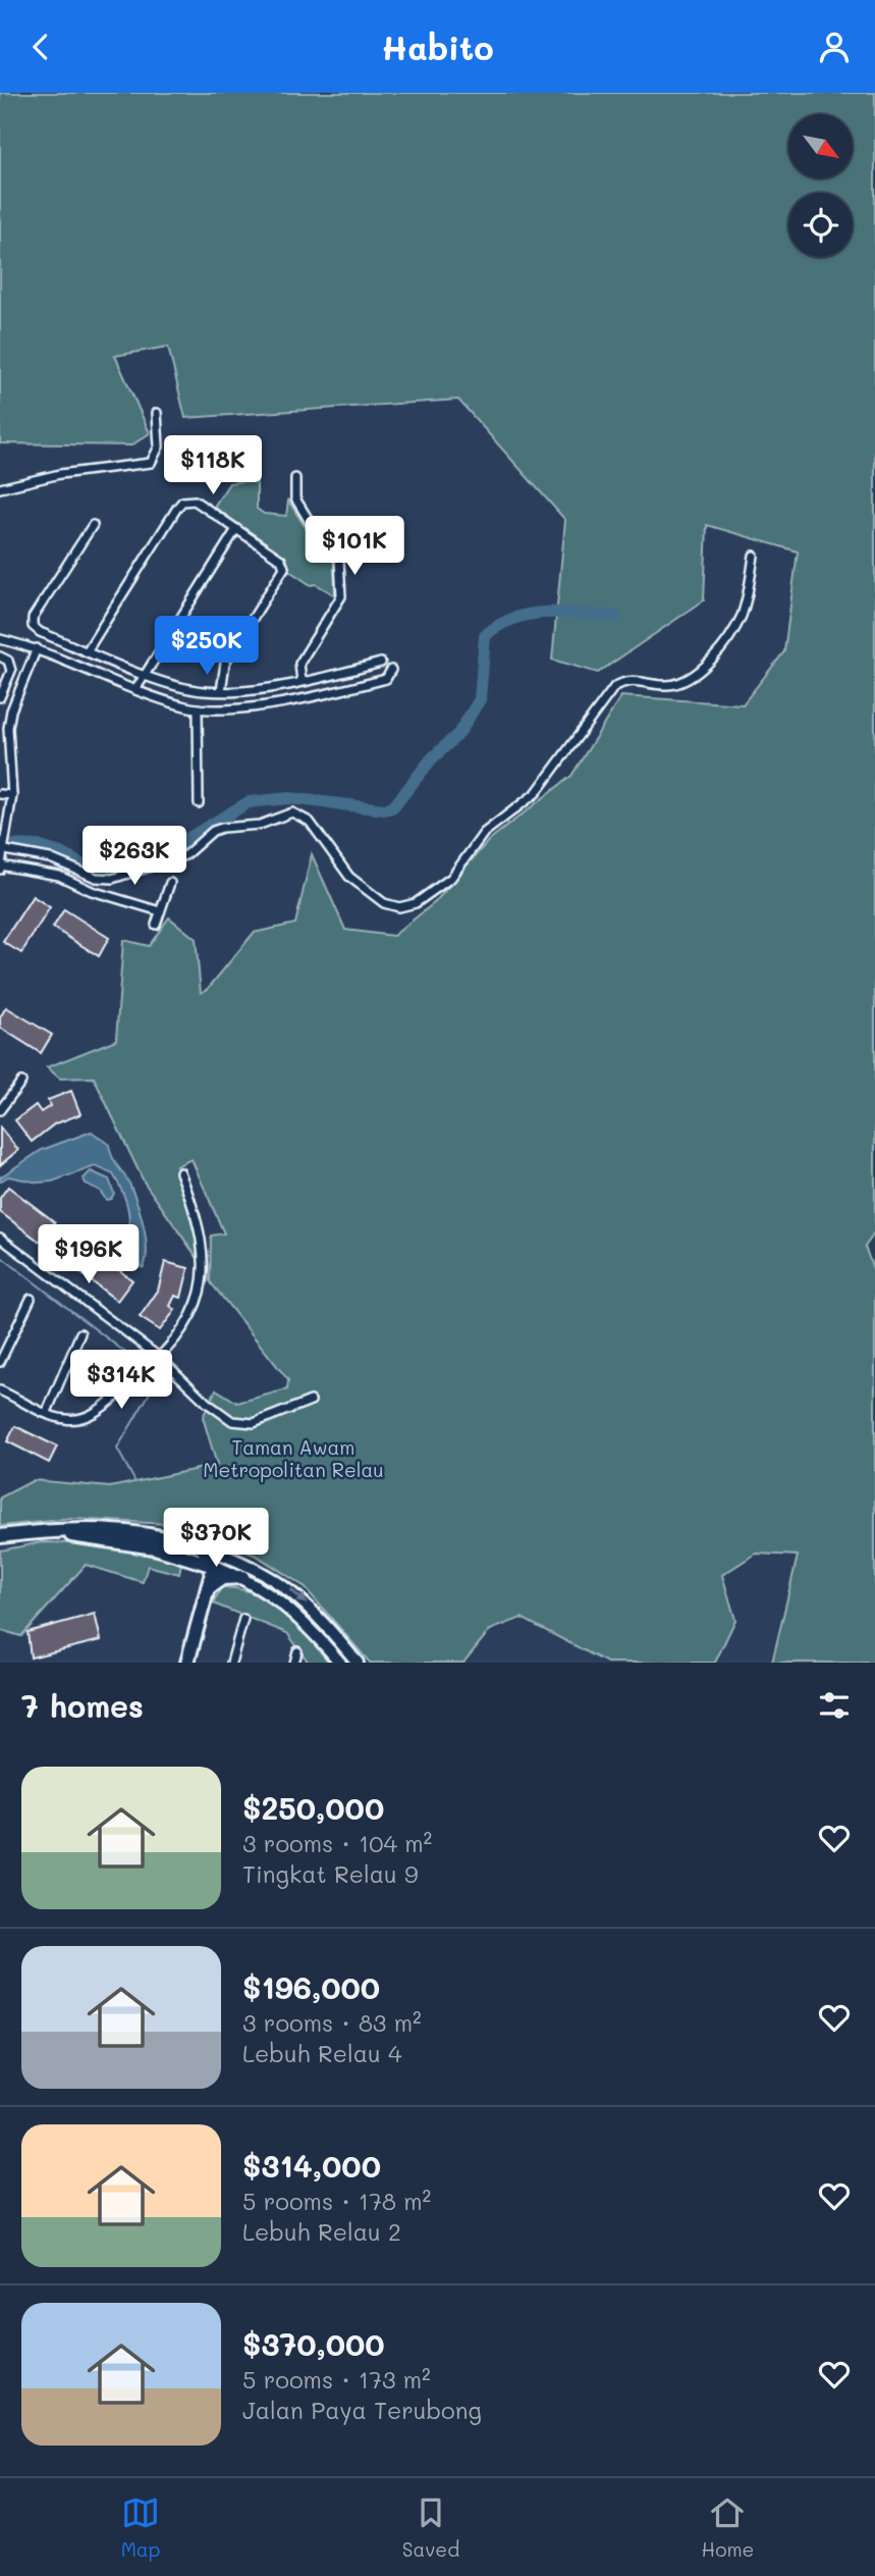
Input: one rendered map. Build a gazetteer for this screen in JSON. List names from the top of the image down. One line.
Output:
{"parks":["Taman Awam Metropolitan Relau"],"north":"bottom right","page":{"header":"Habito","price":["$118K","$101K","$250K","$263K","$196K","$314K","$370K"],"heading":"7 homes","list":[{"name":"$250,000","note":"3 rooms · 104 m² · Tingkat Relau 9"},{"name":"$196,000","note":"3 rooms · 83 m² · Lebuh Relau 4"},{"name":"$314,000","note":"5 rooms · 178 m² · Lebuh Relau 2"},{"name":"$370,000","note":"5 rooms · 173 m² · Jalan Paya Terubong"}],"tabs":["Map","Saved","Home"]}}
